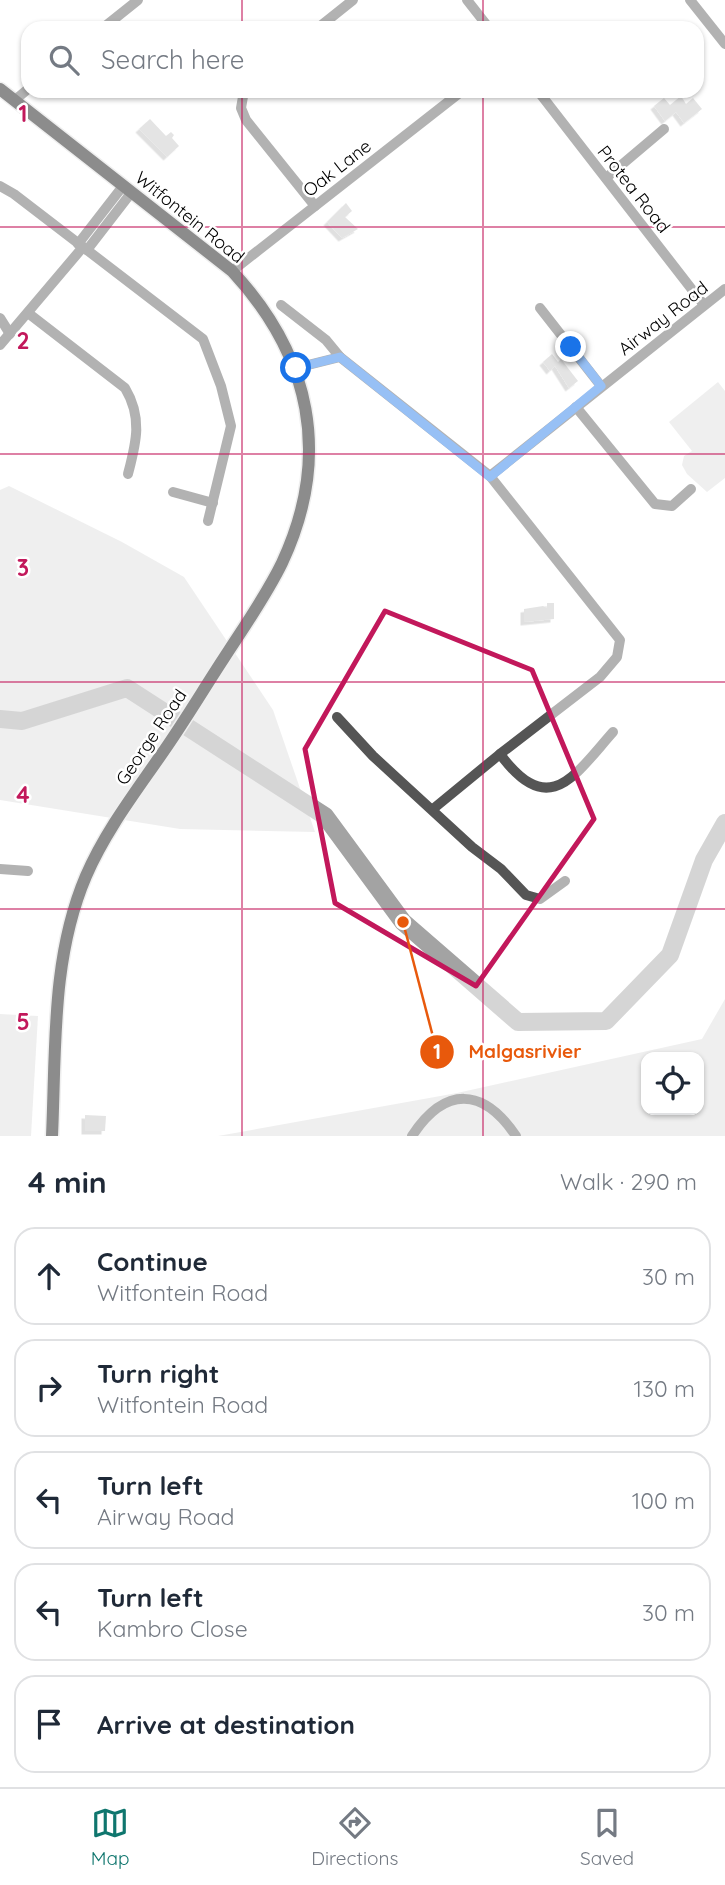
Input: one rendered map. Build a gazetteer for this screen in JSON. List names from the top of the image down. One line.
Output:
{"streets":{"main road":["Witfontein Road","George Road"],"street":["Oak Lane","Protea Road","Airway Road"]},"crossings":[["Oak Lane","Witfontein Road"],["Protea Road","Airway Road"],["Witfontein Road","George Road"]],"places":["Malgasrivier"],"page":{"search":"Search here","heading":["4 min","Walk · 290 m"],"list":[["Continue","Witfontein Road","30 m"],["Turn right","Witfontein Road","130 m"],["Turn left","Airway Road","100 m"],["Turn left","Kambro Close","30 m"],"Arrive at destination"],"nav":["Map","Directions","Saved"]},"grid":{"rows":["1","2","3","4","5"]}}
